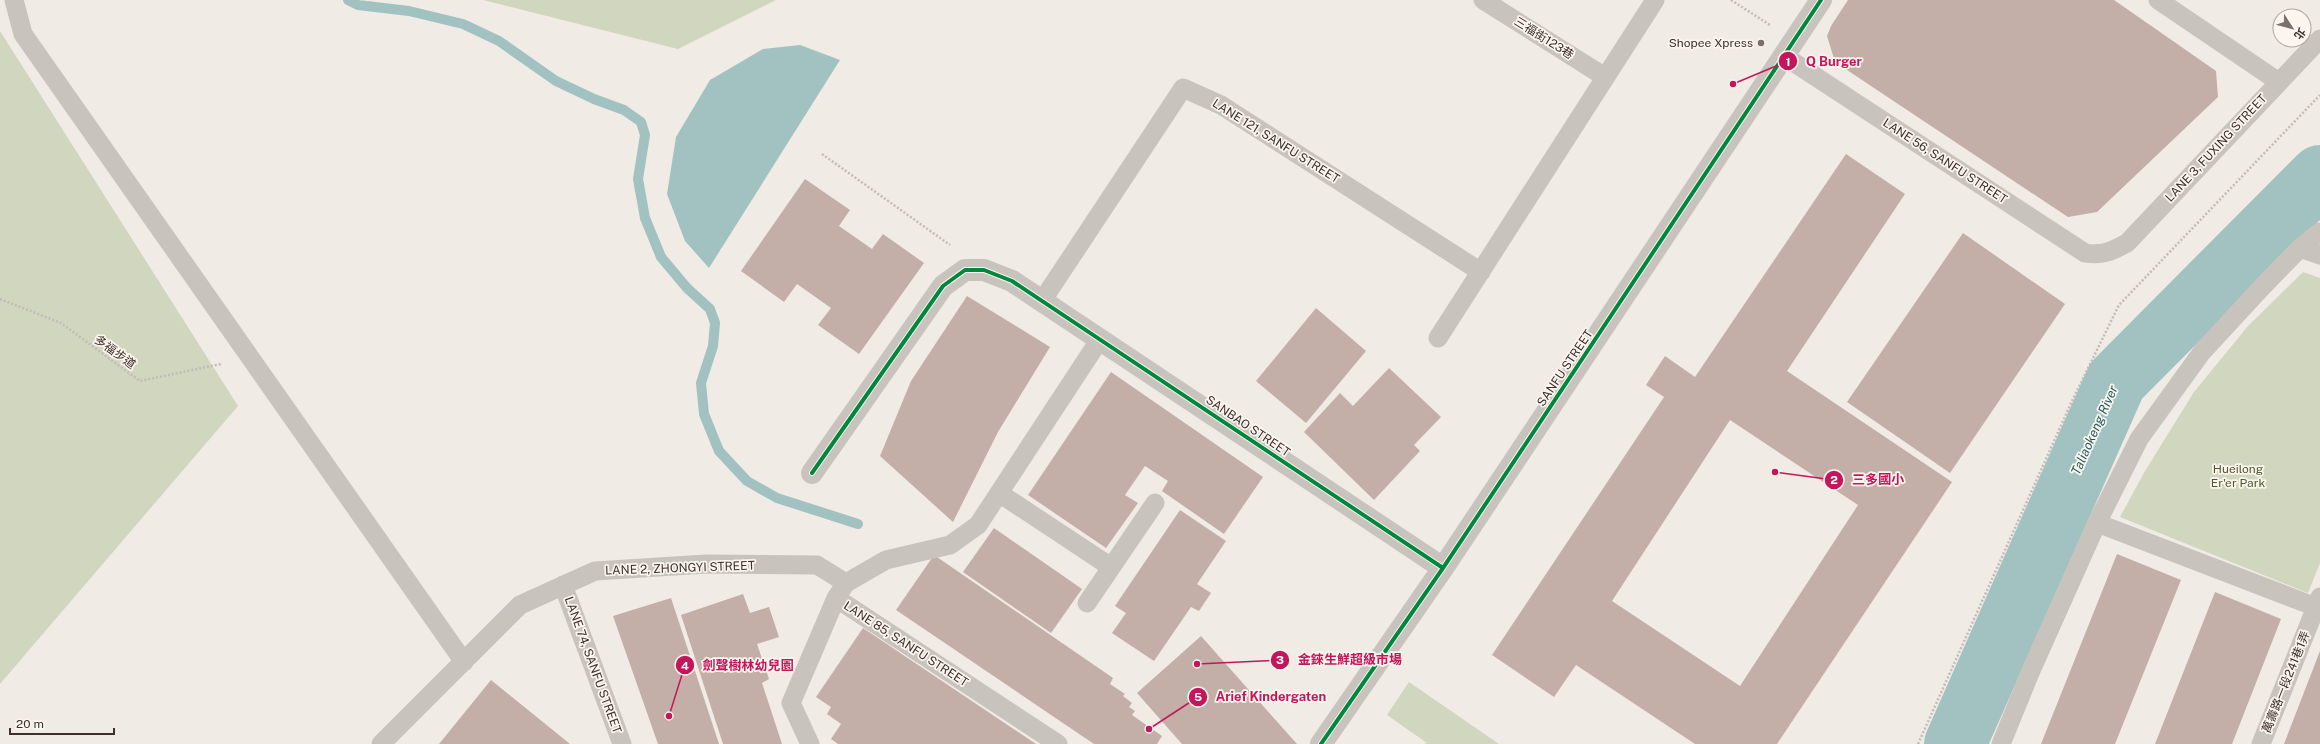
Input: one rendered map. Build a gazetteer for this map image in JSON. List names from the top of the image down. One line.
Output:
{"streets":{"street":["SANFU STREET","SANBAO STREET"],"lane":["三福街123巷","LANE 121, SANFU STREET","LANE 3, FUXING STREET","LANE 56, SANFU STREET","LANE 2, ZHONGYI STREET","LANE 85, SANFU STREET","LANE 74, SANFU STREET","萬壽路一段241巷1弄"],"path":["多福步道"]},"crossings":[["LANE 121, SANFU STREET","SANBAO STREET"],["LANE 3, FUXING STREET","LANE 56, SANFU STREET"],["LANE 56, SANFU STREET","SANFU STREET"],["SANFU STREET","SANBAO STREET"],["SANBAO STREET","LANE 85, SANFU STREET"],["LANE 2, ZHONGYI STREET","LANE 85, SANFU STREET"],["LANE 2, ZHONGYI STREET","LANE 74, SANFU STREET"]],"water":["Taliaokeng River"],"parks":["Hueilong Er'er Park"],"places":["Shopee Xpress","Q Burger","三多國小","金錸生鮮超級市場","劍聲樹林幼兒園","Arief Kindergaten"],"scale_bar":"20 m","north":"bottom right"}
